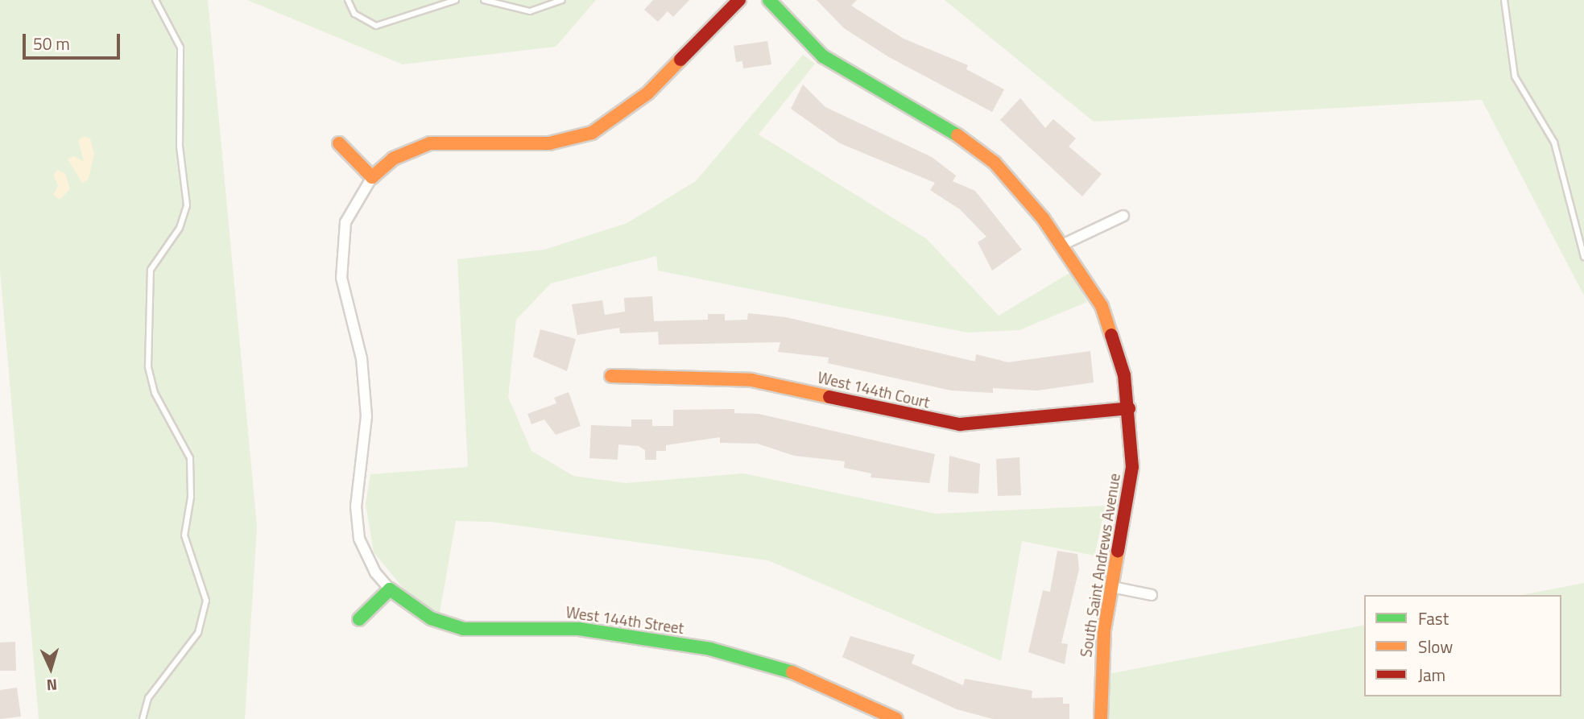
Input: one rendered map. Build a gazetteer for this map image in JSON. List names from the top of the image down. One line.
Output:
{"streets":{"street":["West 144th Court","South Saint Andrews Avenue","West 144th Street"]},"crossings":[["West 144th Court","South Saint Andrews Avenue"]],"legend":["Fast","Slow","Jam"],"scale_bar":"50 m","north":"bottom"}
